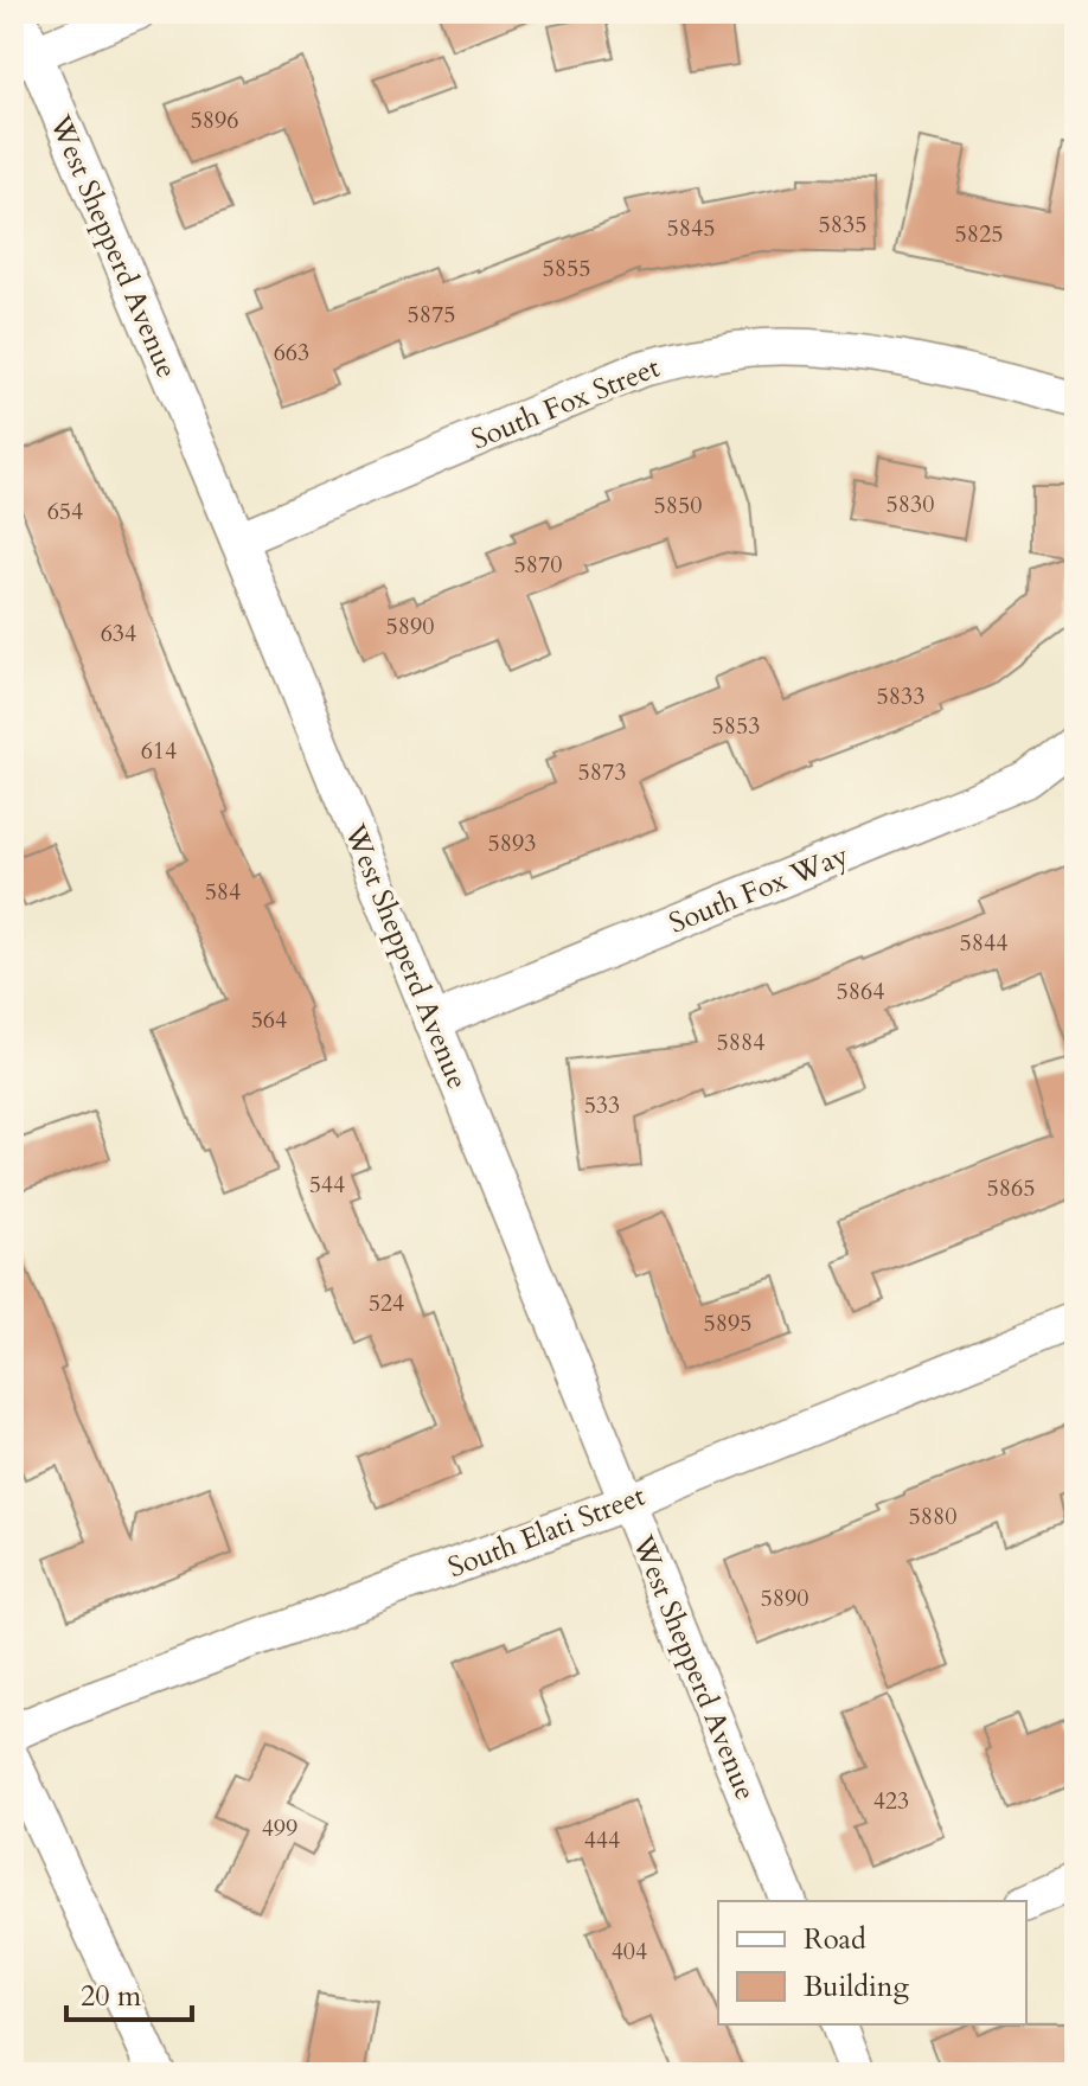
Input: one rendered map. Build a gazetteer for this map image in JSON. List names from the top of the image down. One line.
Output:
{"streets":{"street":["West Shepperd Avenue","South Fox Street","South Fox Way","South Elati Street"]},"crossings":[["West Shepperd Avenue","South Fox Street"],["West Shepperd Avenue","South Fox Way"],["West Shepperd Avenue","South Elati Street"]],"house_numbers":["5896","5835","5845","5825","5855","5875","663","5830","5850","654","5870","5890","634","5833","5853","614","5873","5893","584","5844","5864","564","5884","533","544","5865","524","5895","5880","5890","423","499","444","404"],"legend":["Road","Building"],"scale_bar":"20 m"}
